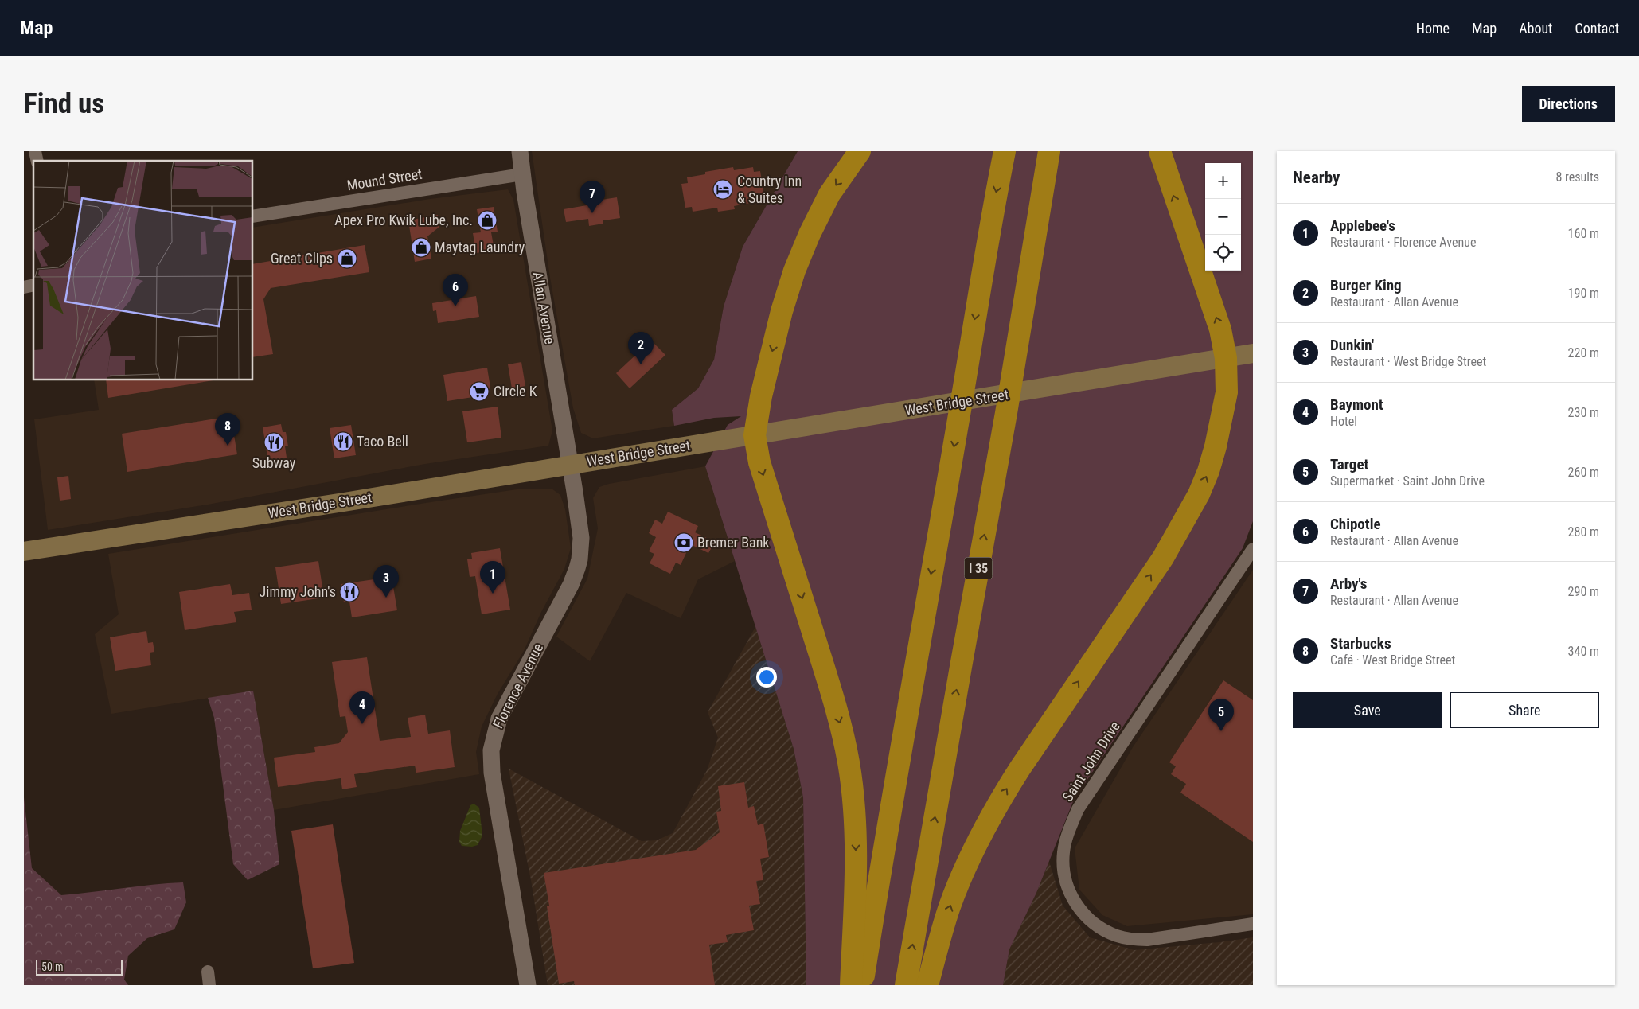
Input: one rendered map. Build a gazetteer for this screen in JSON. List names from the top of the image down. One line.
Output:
{"streets":{"highway":["I 35"],"main road":["West Bridge Street"],"street":["Mound Street","Allan Avenue","Florence Avenue","Saint John Drive"]},"crossings":[["Mound Street","Allan Avenue"],["Allan Avenue","West Bridge Street"],["Allan Avenue","Florence Avenue"],["West Bridge Street","Florence Avenue"]],"places":{"hotel":["Country Inn & Suites"],"shop":["Apex Pro Kwik Lube, Inc.","Maytag Laundry","Great Clips"],"supermarket":["Circle K"],"restaurant":["Taco Bell","Subway","Jimmy John's"],"bank":["Bremer Bank"]},"scale_bar":"50 m","page":{"header":"Map","nav":["Home","Map","About","Contact"],"buttons":["Directions",["Save","Share"]],"title":"Find us","heading":["Nearby","8 results"],"map_buttons":["+","−"],"pins":["7","6","2","8","1","3","4","5"],"list":[{"mark":"1","name":"Applebee's","note":"Restaurant · Florence Avenue","value":"160 m"},{"mark":"2","name":"Burger King","note":"Restaurant · Allan Avenue","value":"190 m"},{"mark":"3","name":"Dunkin'","note":"Restaurant · West Bridge Street","value":"220 m"},{"mark":"4","name":"Baymont","note":"Hotel","value":"230 m"},{"mark":"5","name":"Target","note":"Supermarket · Saint John Drive","value":"260 m"},{"mark":"6","name":"Chipotle","note":"Restaurant · Allan Avenue","value":"280 m"},{"mark":"7","name":"Arby's","note":"Restaurant · Allan Avenue","value":"290 m"},{"mark":"8","name":"Starbucks","note":"Café · West Bridge Street","value":"340 m"}],"scale":"50 m"}}
